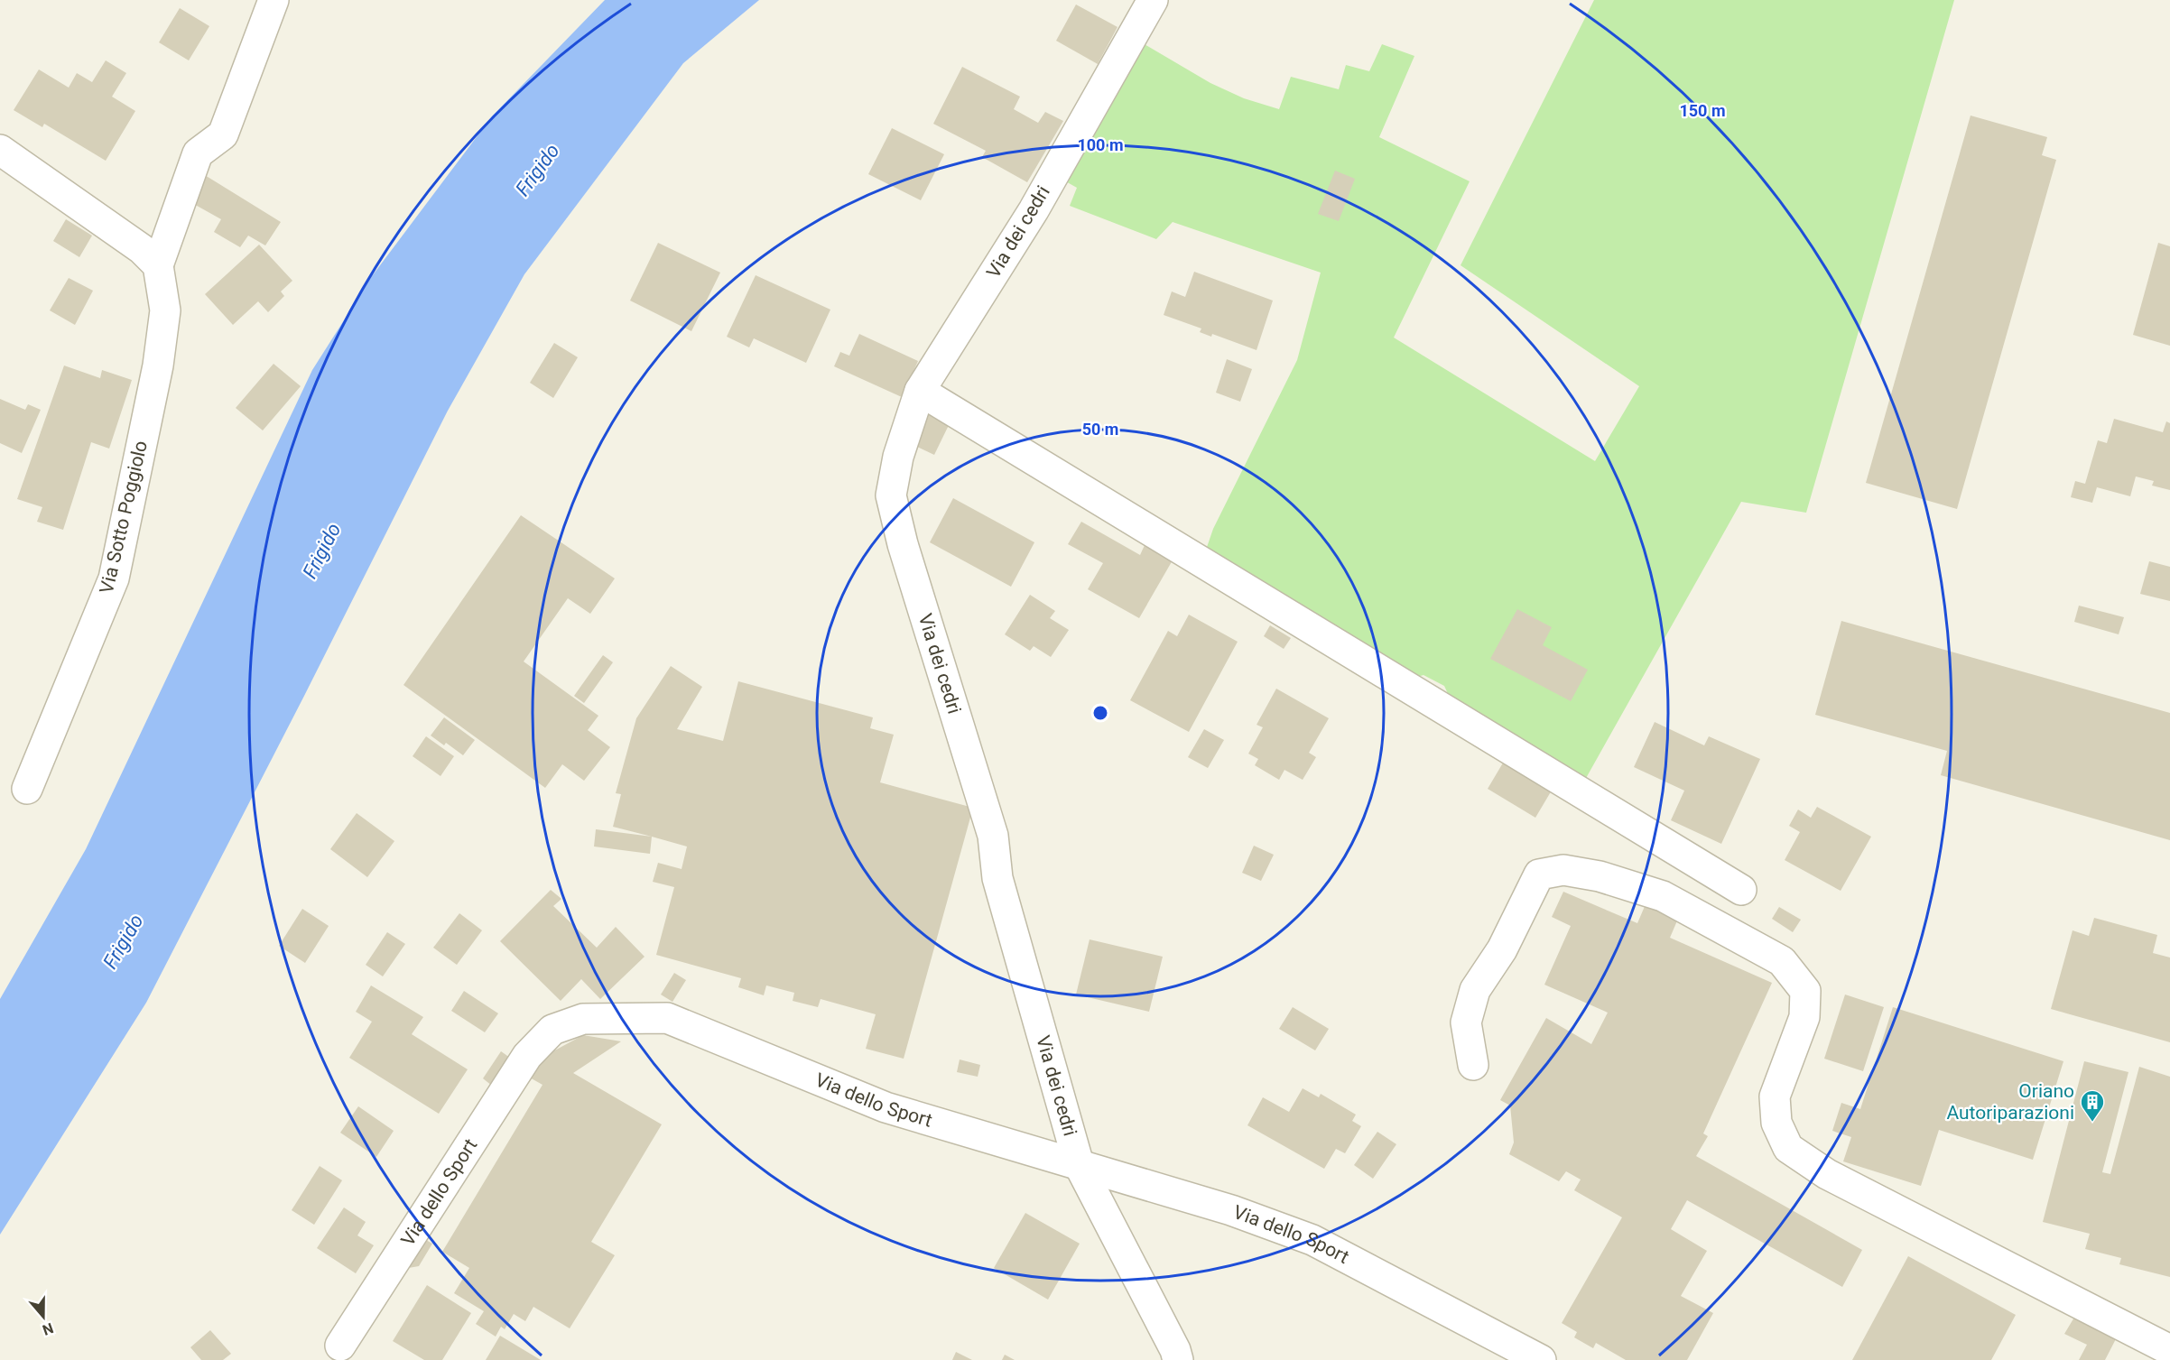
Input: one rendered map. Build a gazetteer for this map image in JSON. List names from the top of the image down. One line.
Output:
{"streets":{"street":["Via dei cedri","Via Sotto Poggiolo","Via dello Sport"]},"crossings":[["Via dei cedri","Via dello Sport"]],"water":["Frigido"],"places":{"building":["Oriano Autoriparazioni"]},"north":"bottom","rings":["150 m","100 m","50 m"]}
